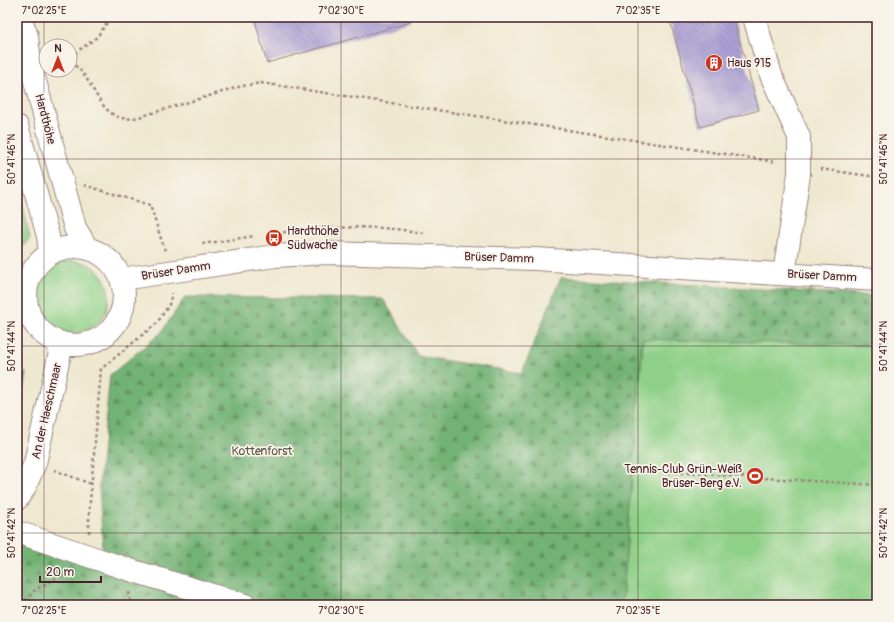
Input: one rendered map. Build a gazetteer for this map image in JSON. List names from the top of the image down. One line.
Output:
{"streets":{"street":["Hardthöhe","Brüser Damm","An der Haeschmaar"]},"crossings":[["Hardthöhe","Brüser Damm"],["Hardthöhe","An der Haeschmaar"],["Brüser Damm","An der Haeschmaar"]],"parks":["Kottenforst"],"places":{"building":["Haus 915"],"bus stop":["Hardthöhe Südwache"],"sports":["Tennis-Club Grün-Weiß Brüser-Berg e.V."]},"scale_bar":"20 m","north":"top","coordinates":["7°02'25\"E","7°02'30\"E","7°02'35\"E","50°41'46\"N","50°41'44\"N","50°41'42\"N"]}
